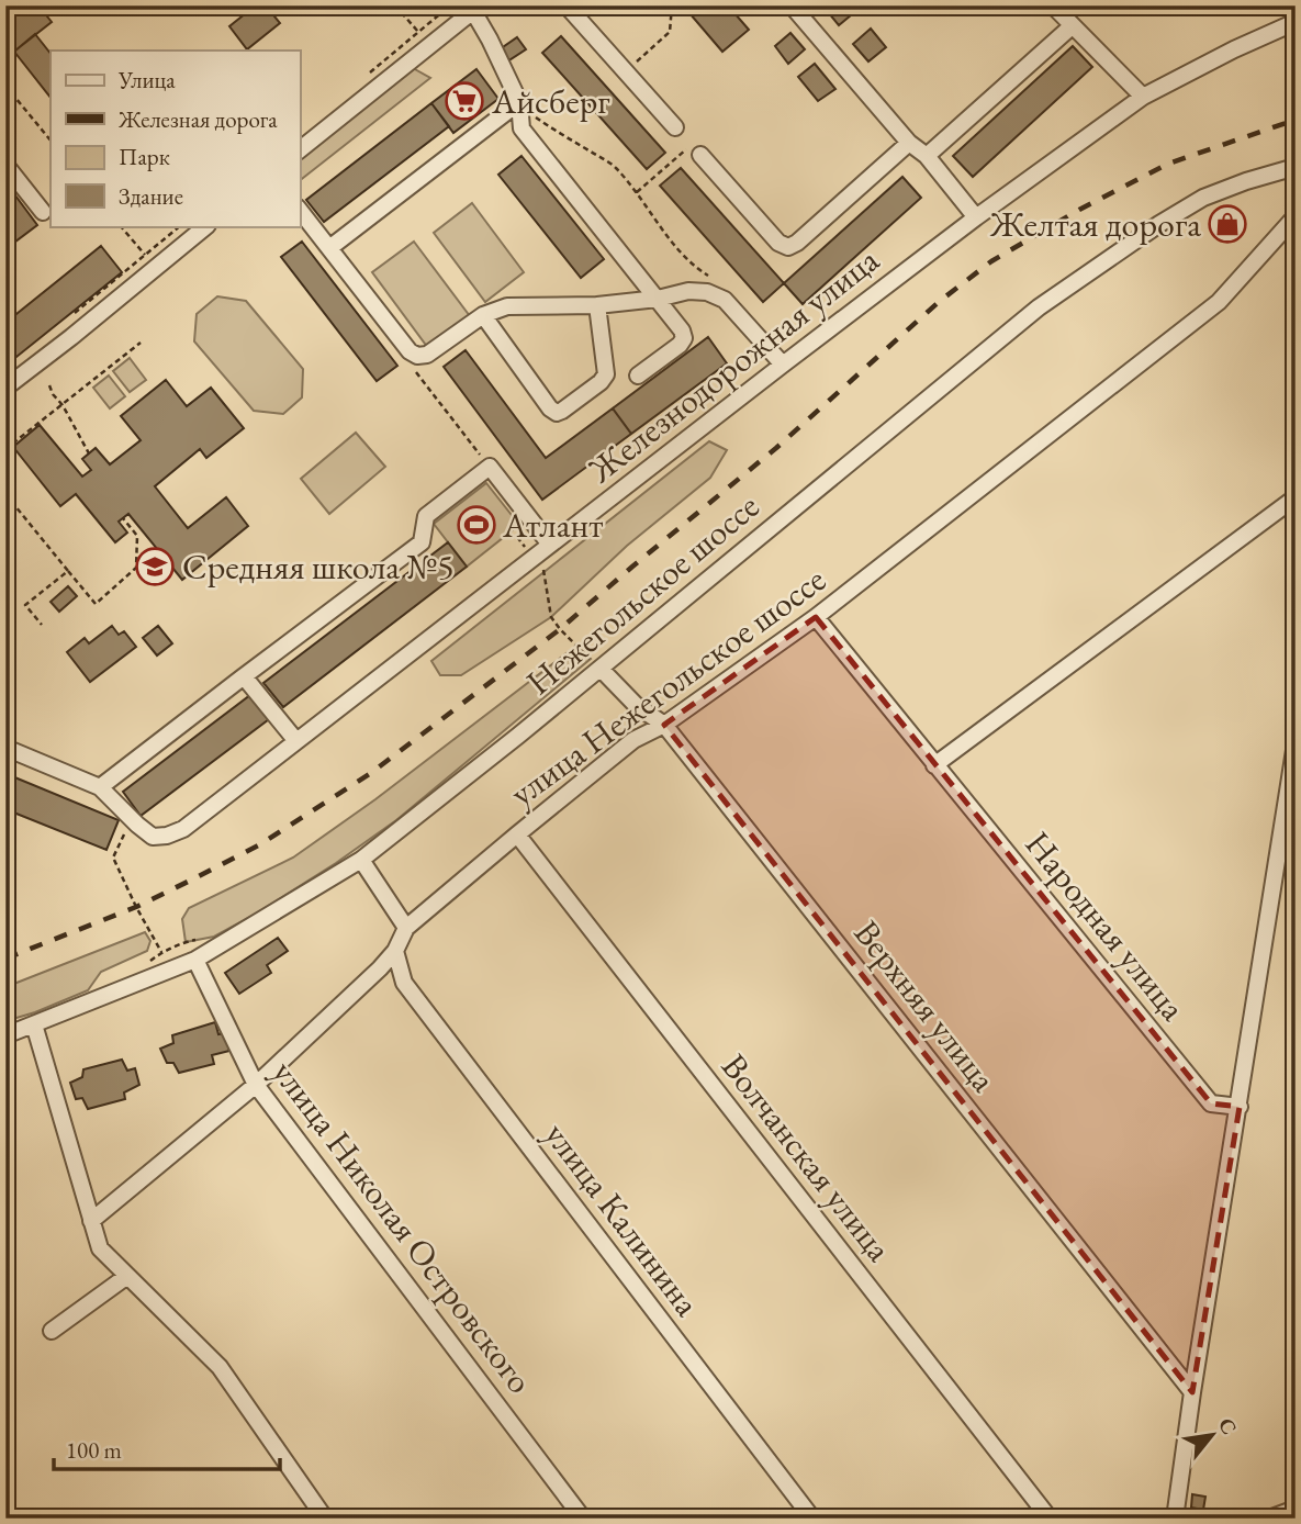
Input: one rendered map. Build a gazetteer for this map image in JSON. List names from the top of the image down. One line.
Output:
{"streets":{"street":["Железнодорожная улица","Нежегольское шоссе","улица Нежегольское шоссе","Народная улица","Верхняя улица","Волчанская улица","улица Калинина","улица Николая Островского"]},"crossings":[["Нежегольское шоссе","Верхняя улица"],["Нежегольское шоссе","улица Николая Островского"],["улица Нежегольское шоссе","Народная улица"],["улица Нежегольское шоссе","Верхняя улица"],["улица Нежегольское шоссе","Волчанская улица"],["улица Нежегольское шоссе","улица Калинина"],["улица Нежегольское шоссе","улица Николая Островского"]],"places":{"supermarket":["Айсберг"],"shop":["Желтая дорога"],"sports":["Атлант"],"school or university":["Средняя школа №5"]},"legend":["Улица","Железная дорога","Парк","Здание"],"scale_bar":"100 m","north":"top right"}
